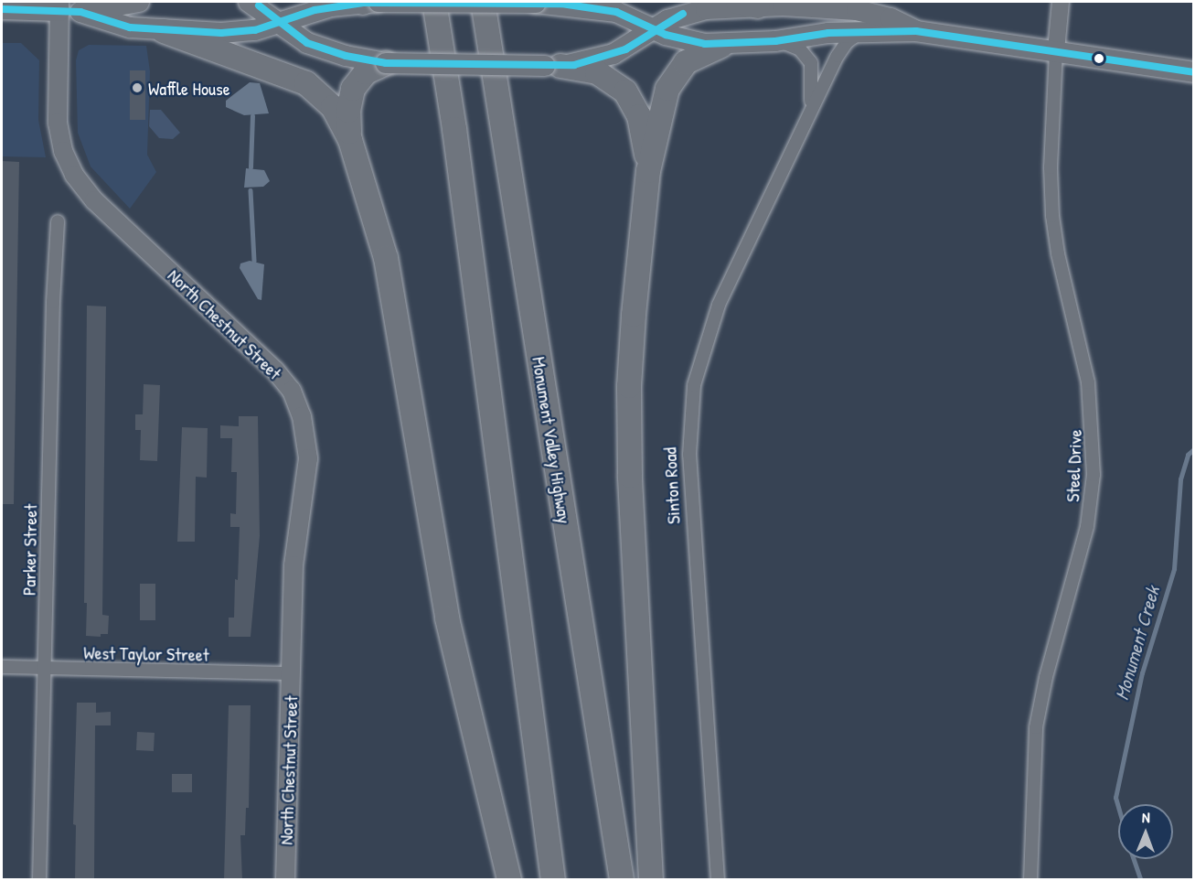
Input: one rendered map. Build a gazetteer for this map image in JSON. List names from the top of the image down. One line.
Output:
{"streets":{"highway":["Monument Valley Highway"],"main road":["North Chestnut Street"],"street":["Steel Drive","Sinton Road","Parker Street","West Taylor Street"]},"crossings":[["North Chestnut Street","West Taylor Street"],["Parker Street","West Taylor Street"]],"water":["Monument Creek"],"places":["Waffle House"],"north":"top"}
